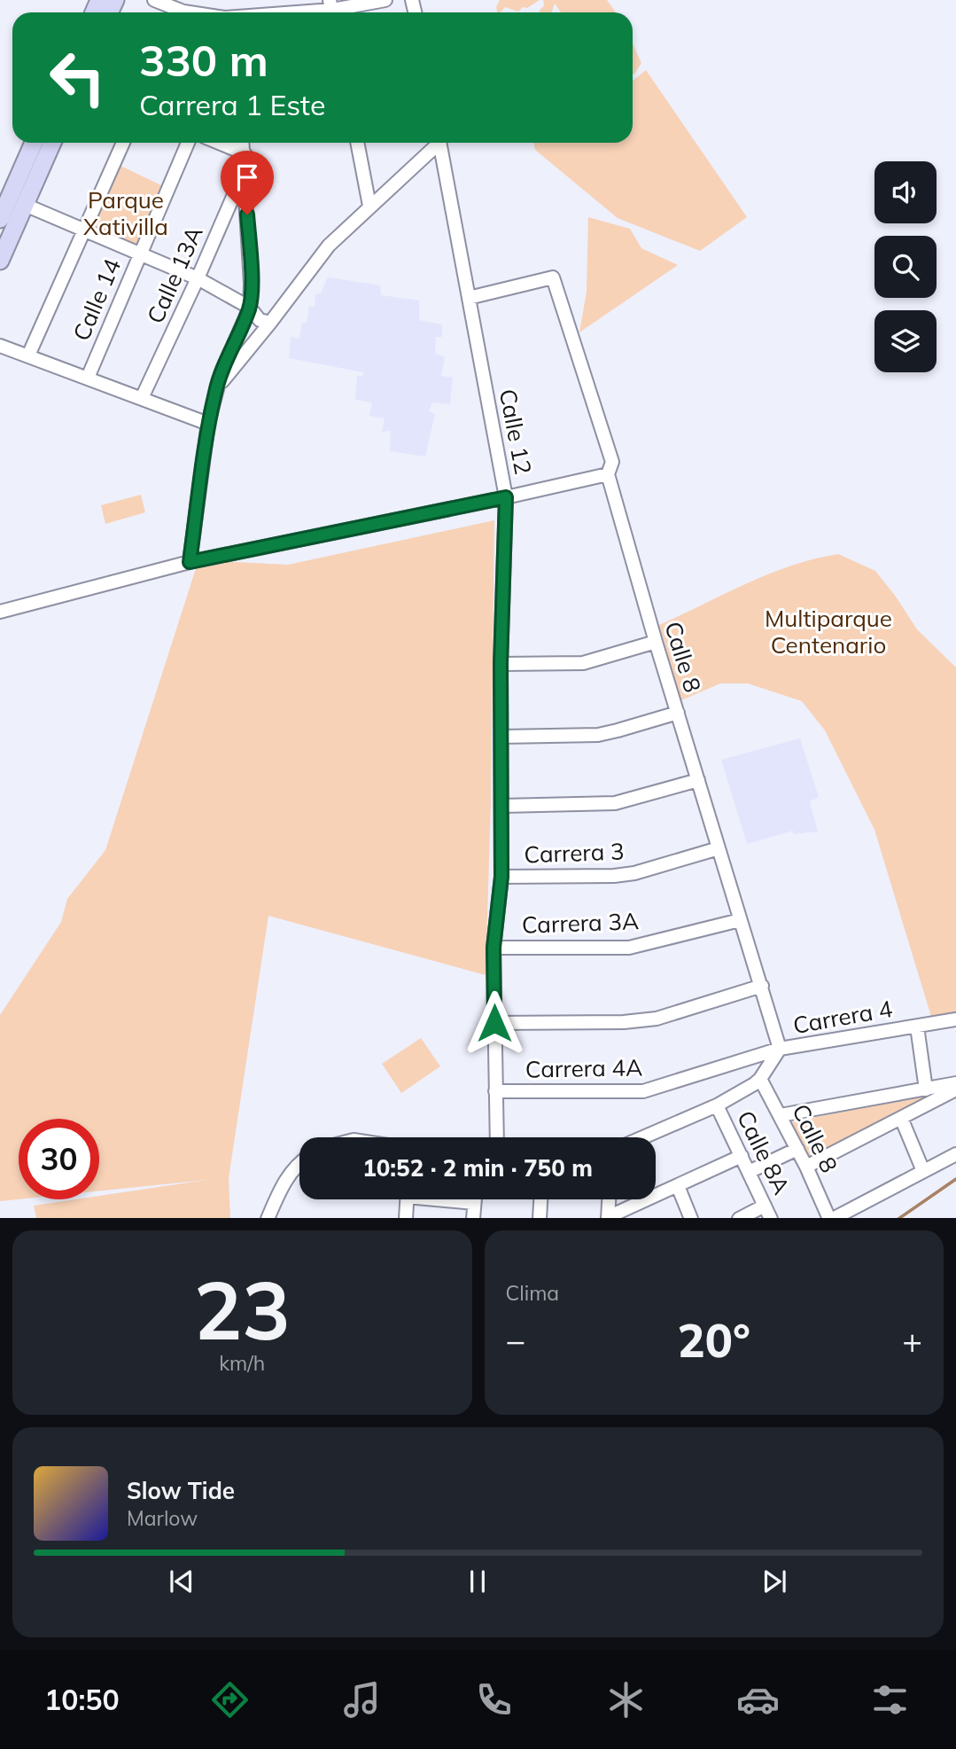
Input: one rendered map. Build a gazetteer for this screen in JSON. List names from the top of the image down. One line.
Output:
{"streets":{"street":["Calle 13A","Calle 14","Calle 12","Calle 8","Carrera 3","Carrera 3A","Carrera 4","Carrera 4A","Calle 8A"]},"crossings":[["Calle 12","Calle 8"],["Calle 12","Carrera 3"],["Calle 12","Carrera 3A"],["Calle 12","Carrera 4A"],["Calle 8","Carrera 3"],["Calle 8","Carrera 3A"],["Calle 8","Carrera 4"],["Calle 8","Carrera 4A"],["Carrera 4","Carrera 4A"],["Carrera 4","Calle 8A"]],"parks":["Parque Xativilla","Multiparque Centenario"],"page":{"turn":["330 m","Carrera 1 Este"],"limit":"30","trip":"10:52 · 2 min · 750 m","tile":[["23","km/h"],"Clima"],"heat":["−","20°","+"],"song":["Slow Tide","Marlow"],"tabs":"10:50"}}
